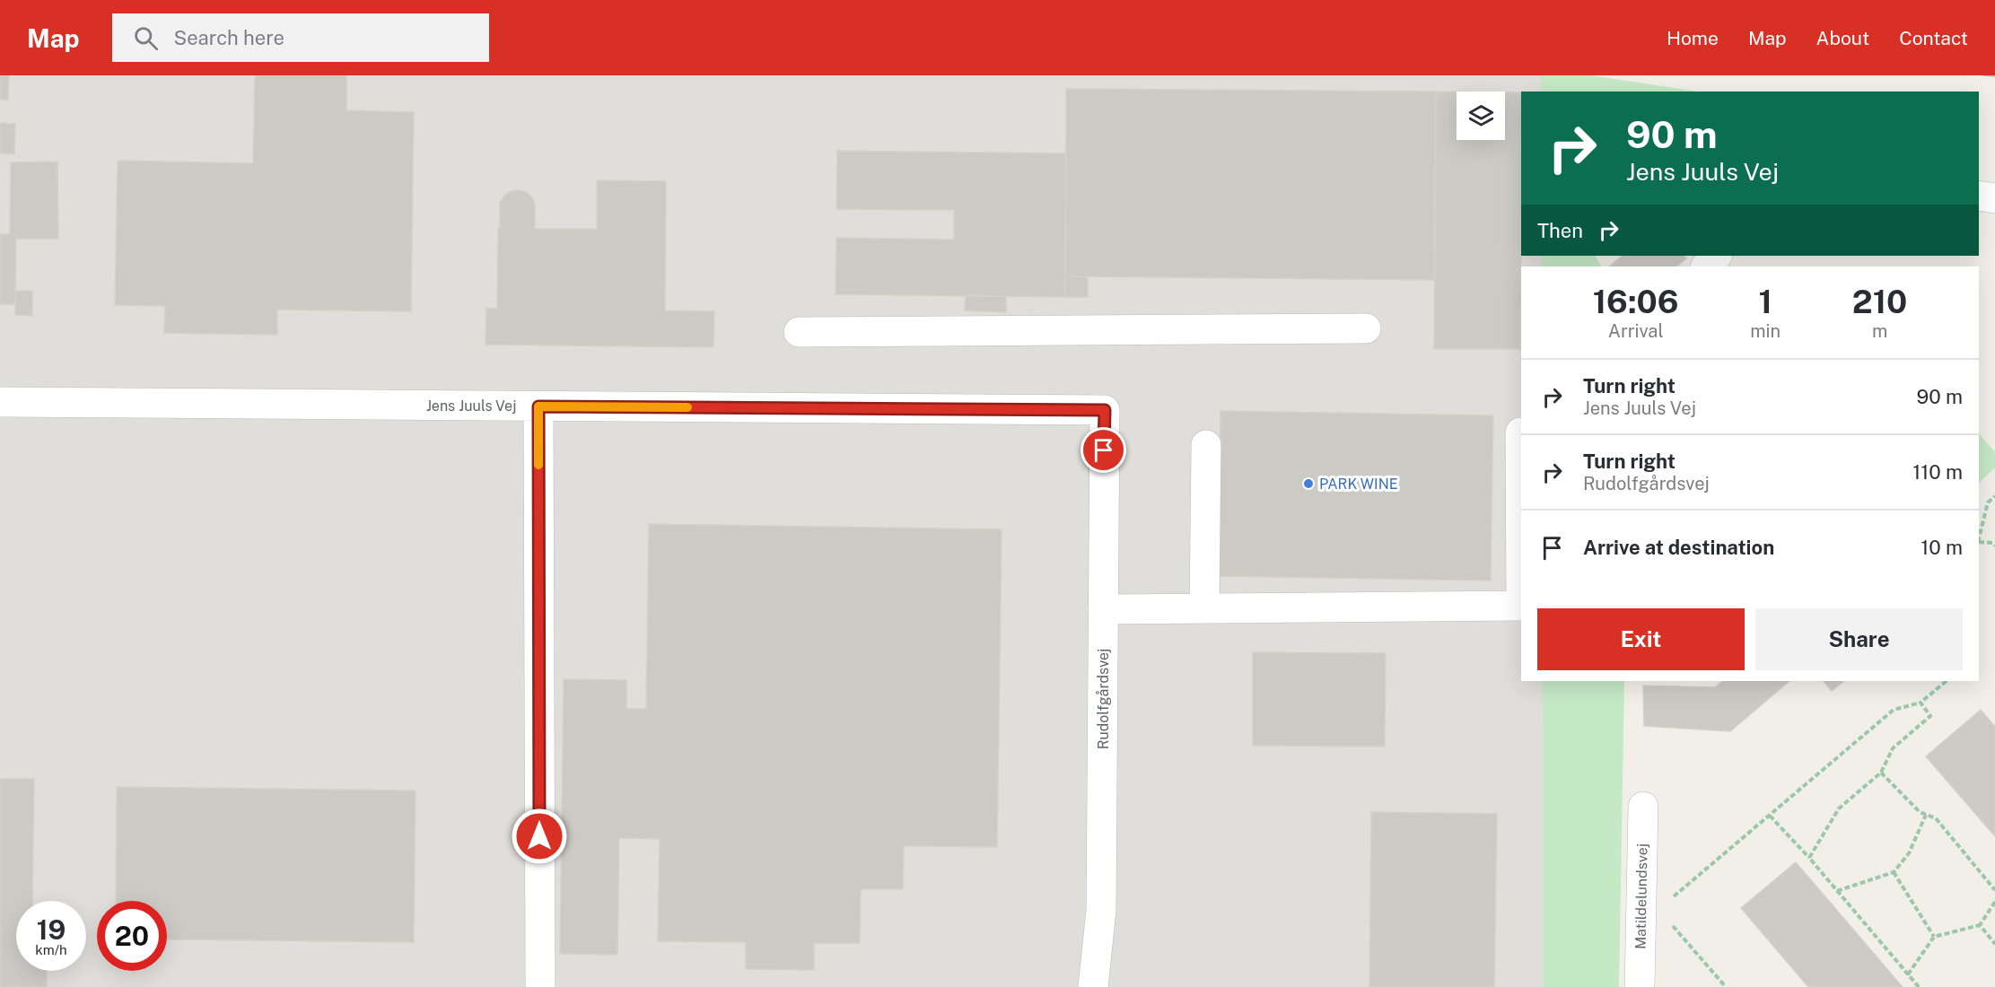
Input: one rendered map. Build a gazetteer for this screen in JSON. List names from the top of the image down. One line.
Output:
{"streets":{"street":["Jens Juuls Vej","Rudolfgårdsvej","Matildelundsvej"]},"crossings":[["Jens Juuls Vej","Rudolfgårdsvej"]],"places":["PARK WINE"],"page":{"header":"Map","search":"Search here","nav":["Home","Map","About","Contact"],"turn":["90 m","Jens Juuls Vej"],"then":"Then","eta":["16:06","Arrival","1","min","210","m"],"list":[{"name":"Turn right","note":"Jens Juuls Vej","value":"90 m"},{"name":"Turn right","note":"Rudolfgårdsvej","value":"110 m"},{"name":"Arrive at destination","value":"10 m"}],"buttons":["Exit","Share"],"speed":"19 km/h","limit":"20"}}
